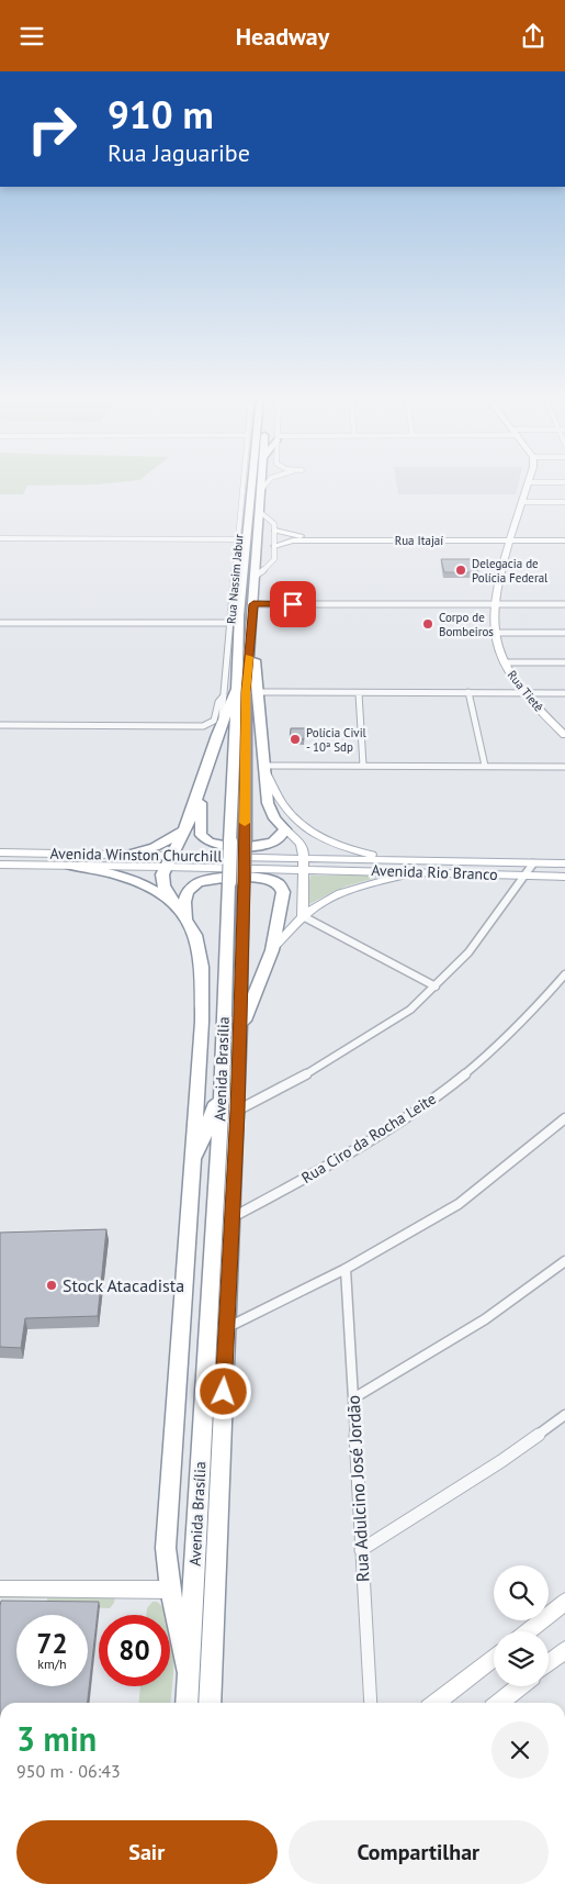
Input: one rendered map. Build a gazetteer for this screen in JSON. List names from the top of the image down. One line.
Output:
{"streets":{"highway":["Avenida Brasília"],"street":["Rua Itajaí","Rua Nassim Jabur","Rua Tietê","Avenida Winston Churchill","Avenida Rio Branco","Rua Ciro da Rocha Leite","Rua Adulcino José Jordão"]},"crossings":[["Rua Itajaí","Rua Tietê"],["Rua Nassim Jabur","Avenida Brasília"],["Avenida Winston Churchill","Avenida Rio Branco"],["Avenida Brasília","Rua Ciro da Rocha Leite"]],"places":["Delegacia de Polícia Federal","Corpo de Bombeiros","Polícia Civil - 10ª Sdp","Stock Atacadista"],"page":{"header":"Headway","turn":["910 m","Rua Jaguaribe"],"speed":"72 km/h","limit":"80","heading":["3 min","950 m · 06:43"],"buttons":["Sair","Compartilhar"]}}
